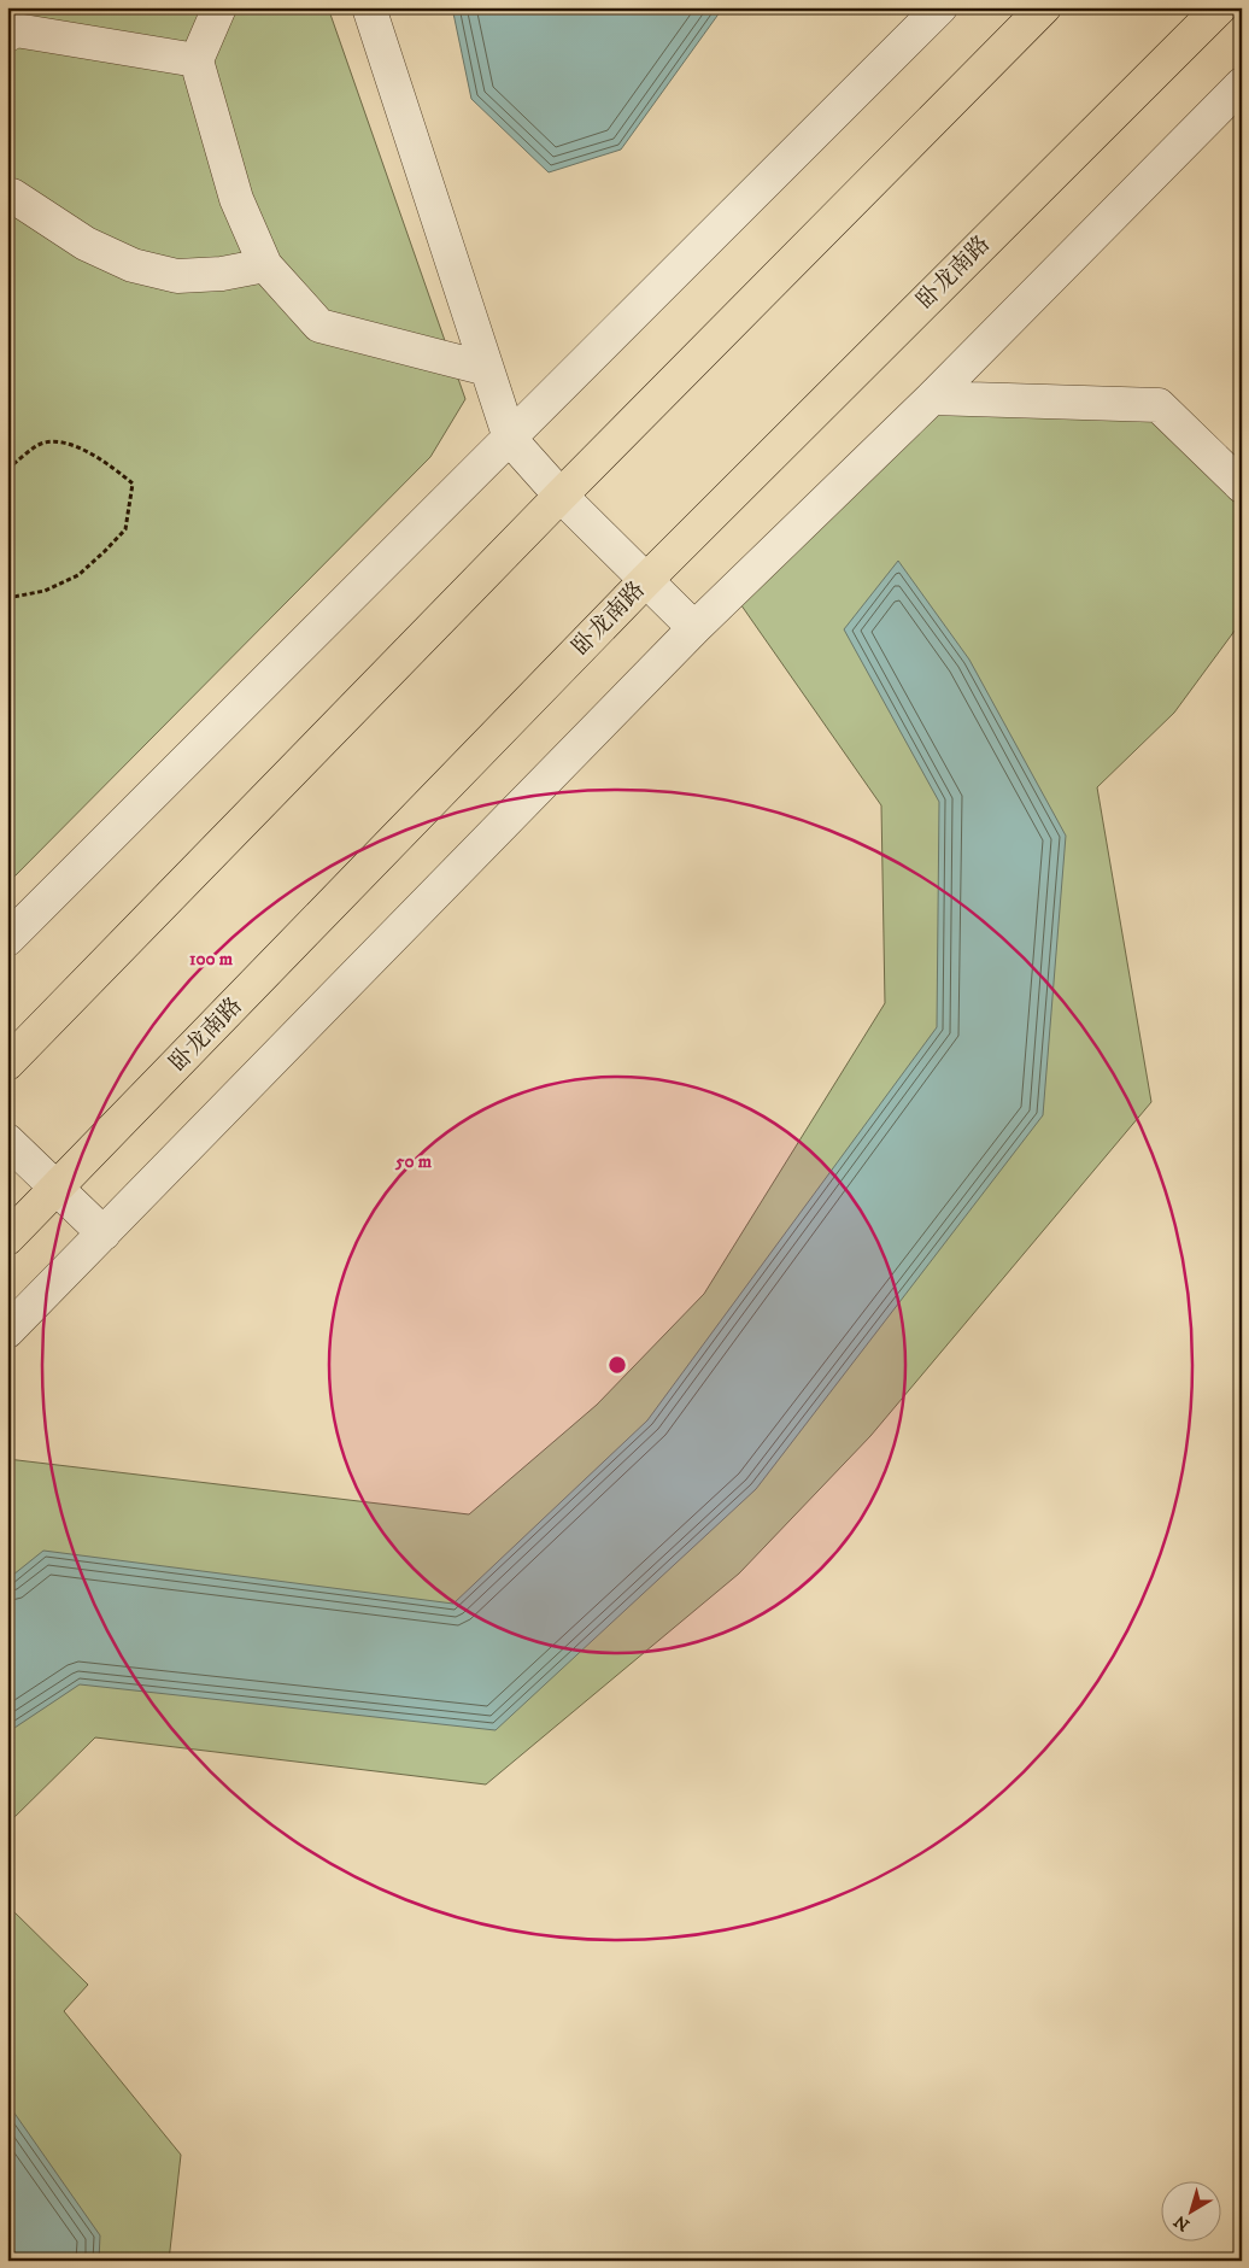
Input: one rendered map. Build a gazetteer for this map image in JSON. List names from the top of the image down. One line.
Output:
{"streets":{"highway":["卧龙南路"]},"north":"bottom left","rings":["100 m","50 m"]}
